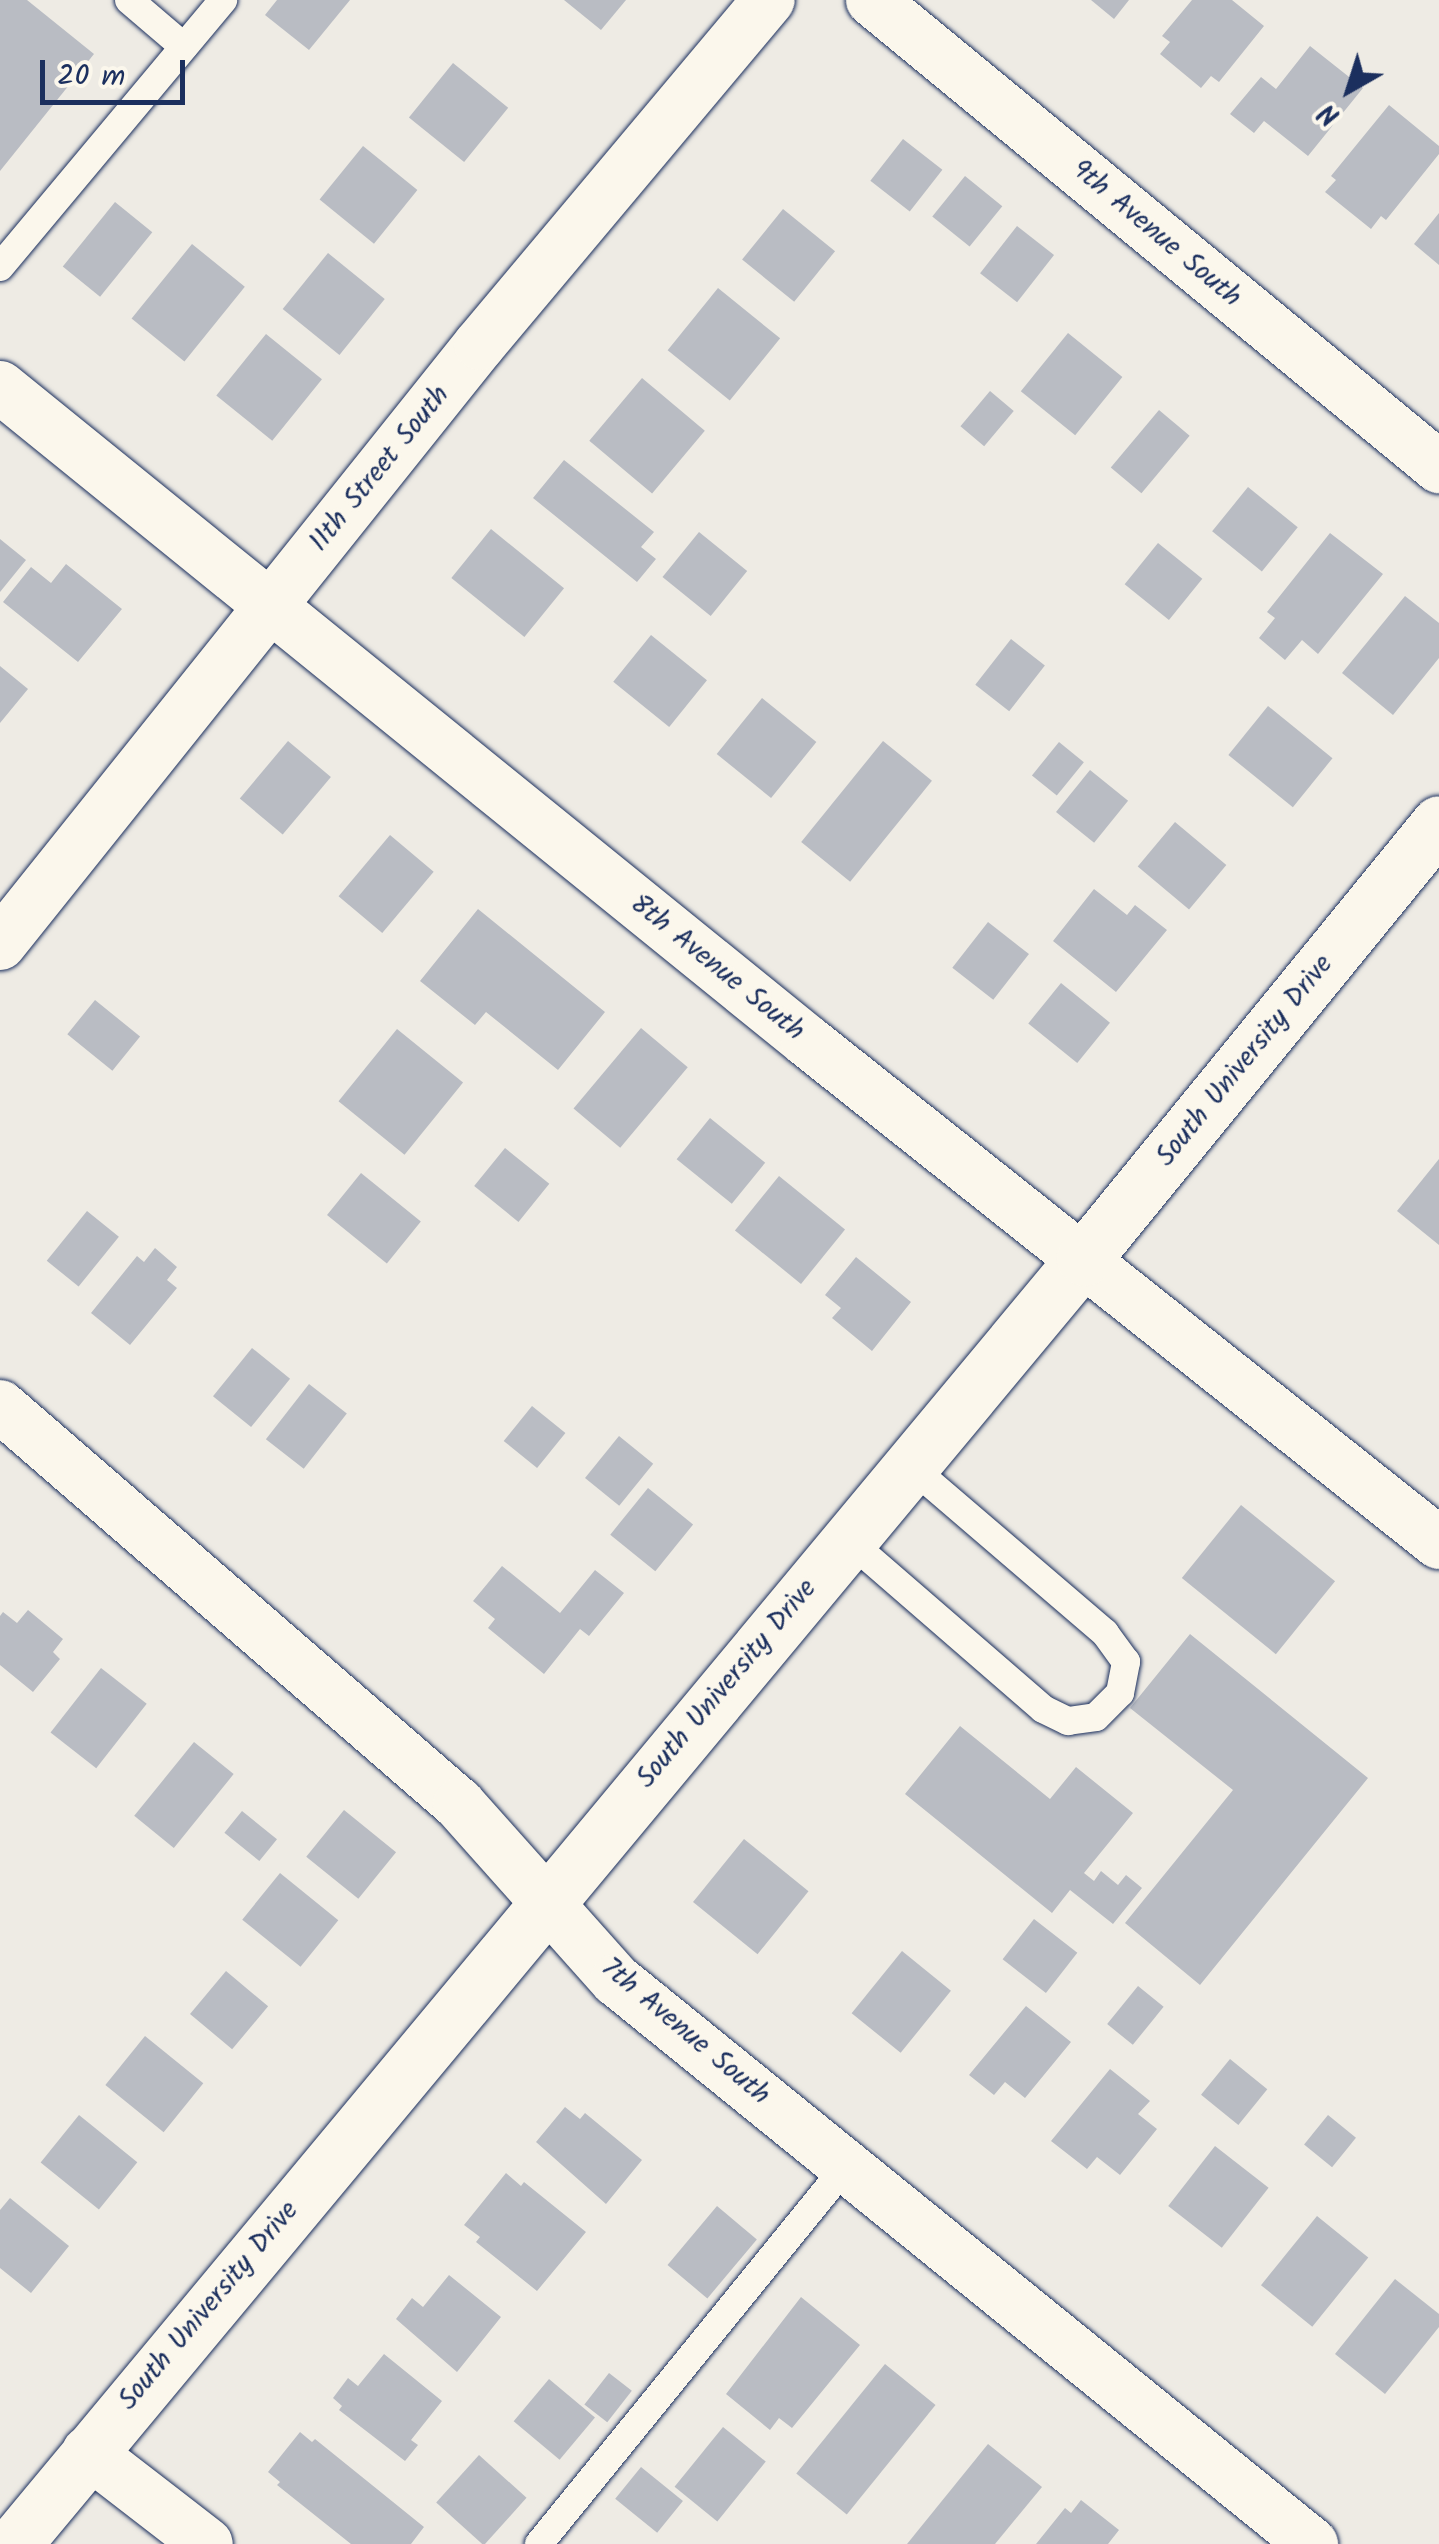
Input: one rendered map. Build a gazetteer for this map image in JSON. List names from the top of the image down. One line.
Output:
{"streets":{"main road":["South University Drive"],"street":["9th Avenue South","11th Street South","8th Avenue South","7th Avenue South"]},"crossings":[["11th Street South","8th Avenue South"],["8th Avenue South","South University Drive"],["South University Drive","7th Avenue South"]],"scale_bar":"20 m","north":"bottom left"}
